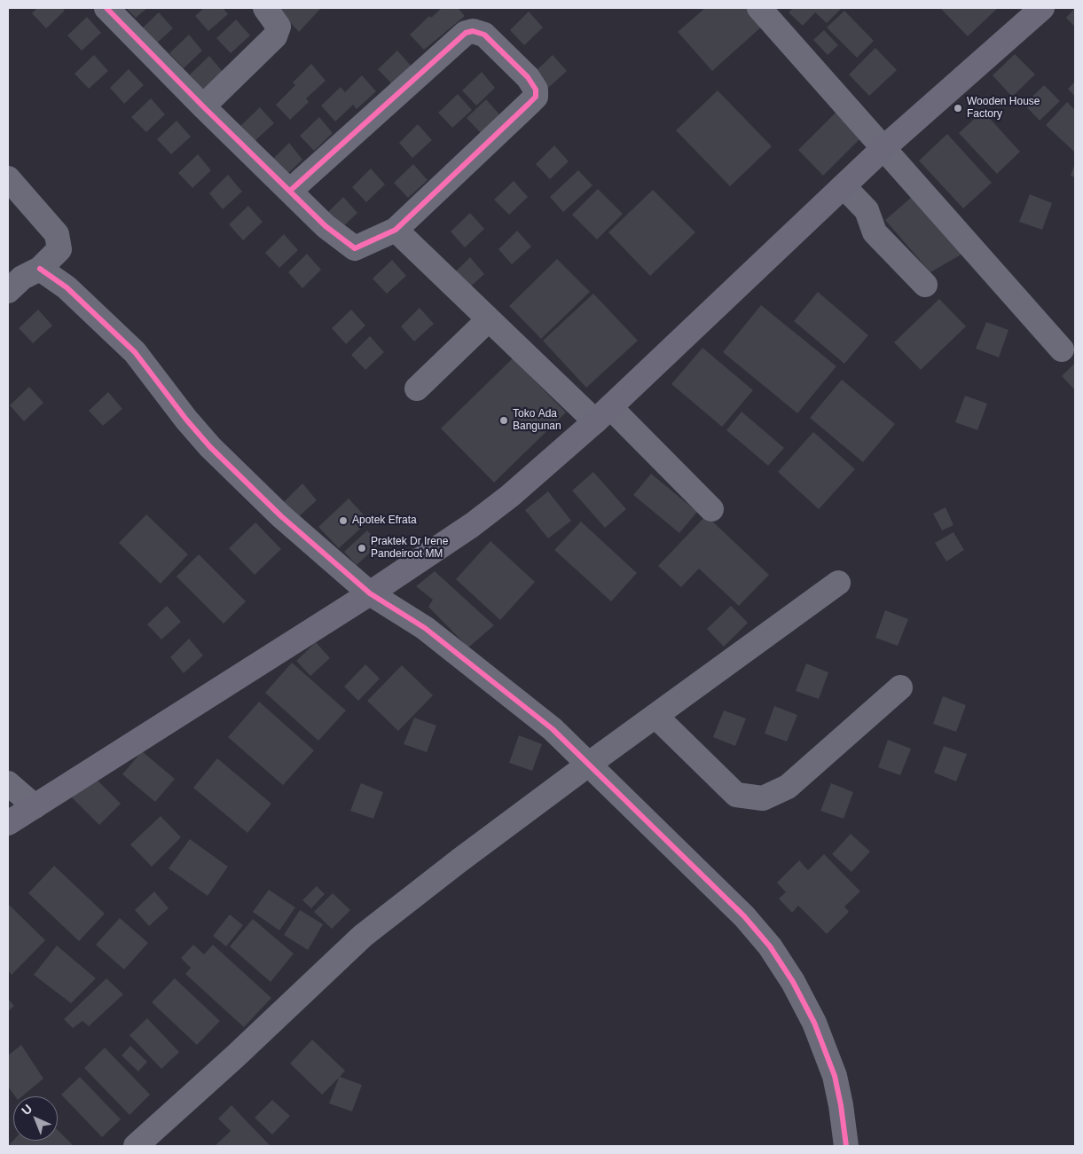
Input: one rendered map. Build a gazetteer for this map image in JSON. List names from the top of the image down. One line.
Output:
{"places":["Wooden House Factory","Toko Ada Bangunan","Apotek Efrata","Praktek Dr Irene Pandeiroot MM"],"north":"top left"}
